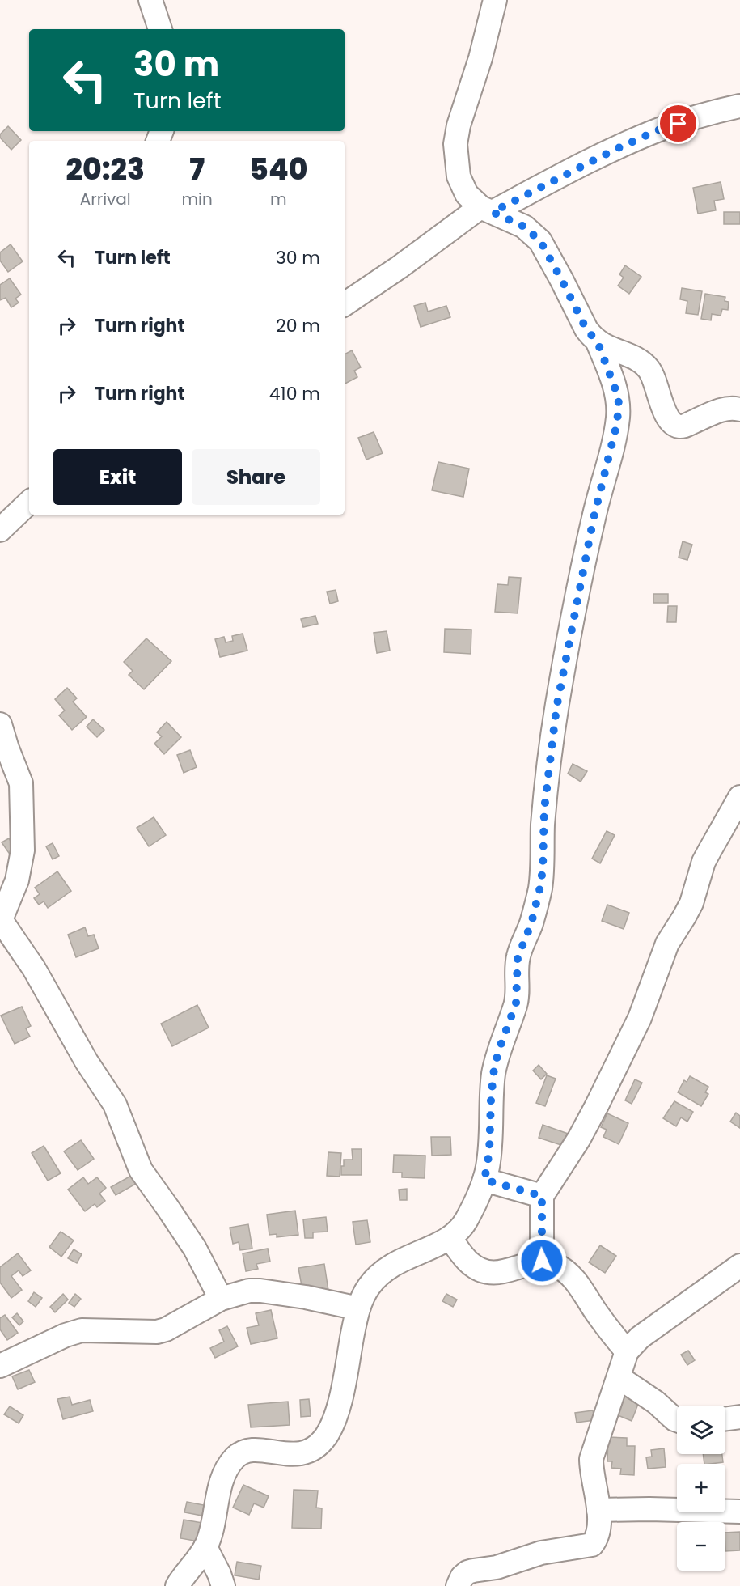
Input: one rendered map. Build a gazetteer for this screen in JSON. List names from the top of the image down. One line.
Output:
{"page":{"turn":["30 m","Turn left"],"eta":["20:23","Arrival","7","min","540","m"],"list":[{"name":"Turn left","value":"30 m"},{"name":"Turn right","value":"20 m"},{"name":"Turn right","value":"410 m"}],"buttons":["Exit","Share"],"map_buttons":["+","−"]}}
